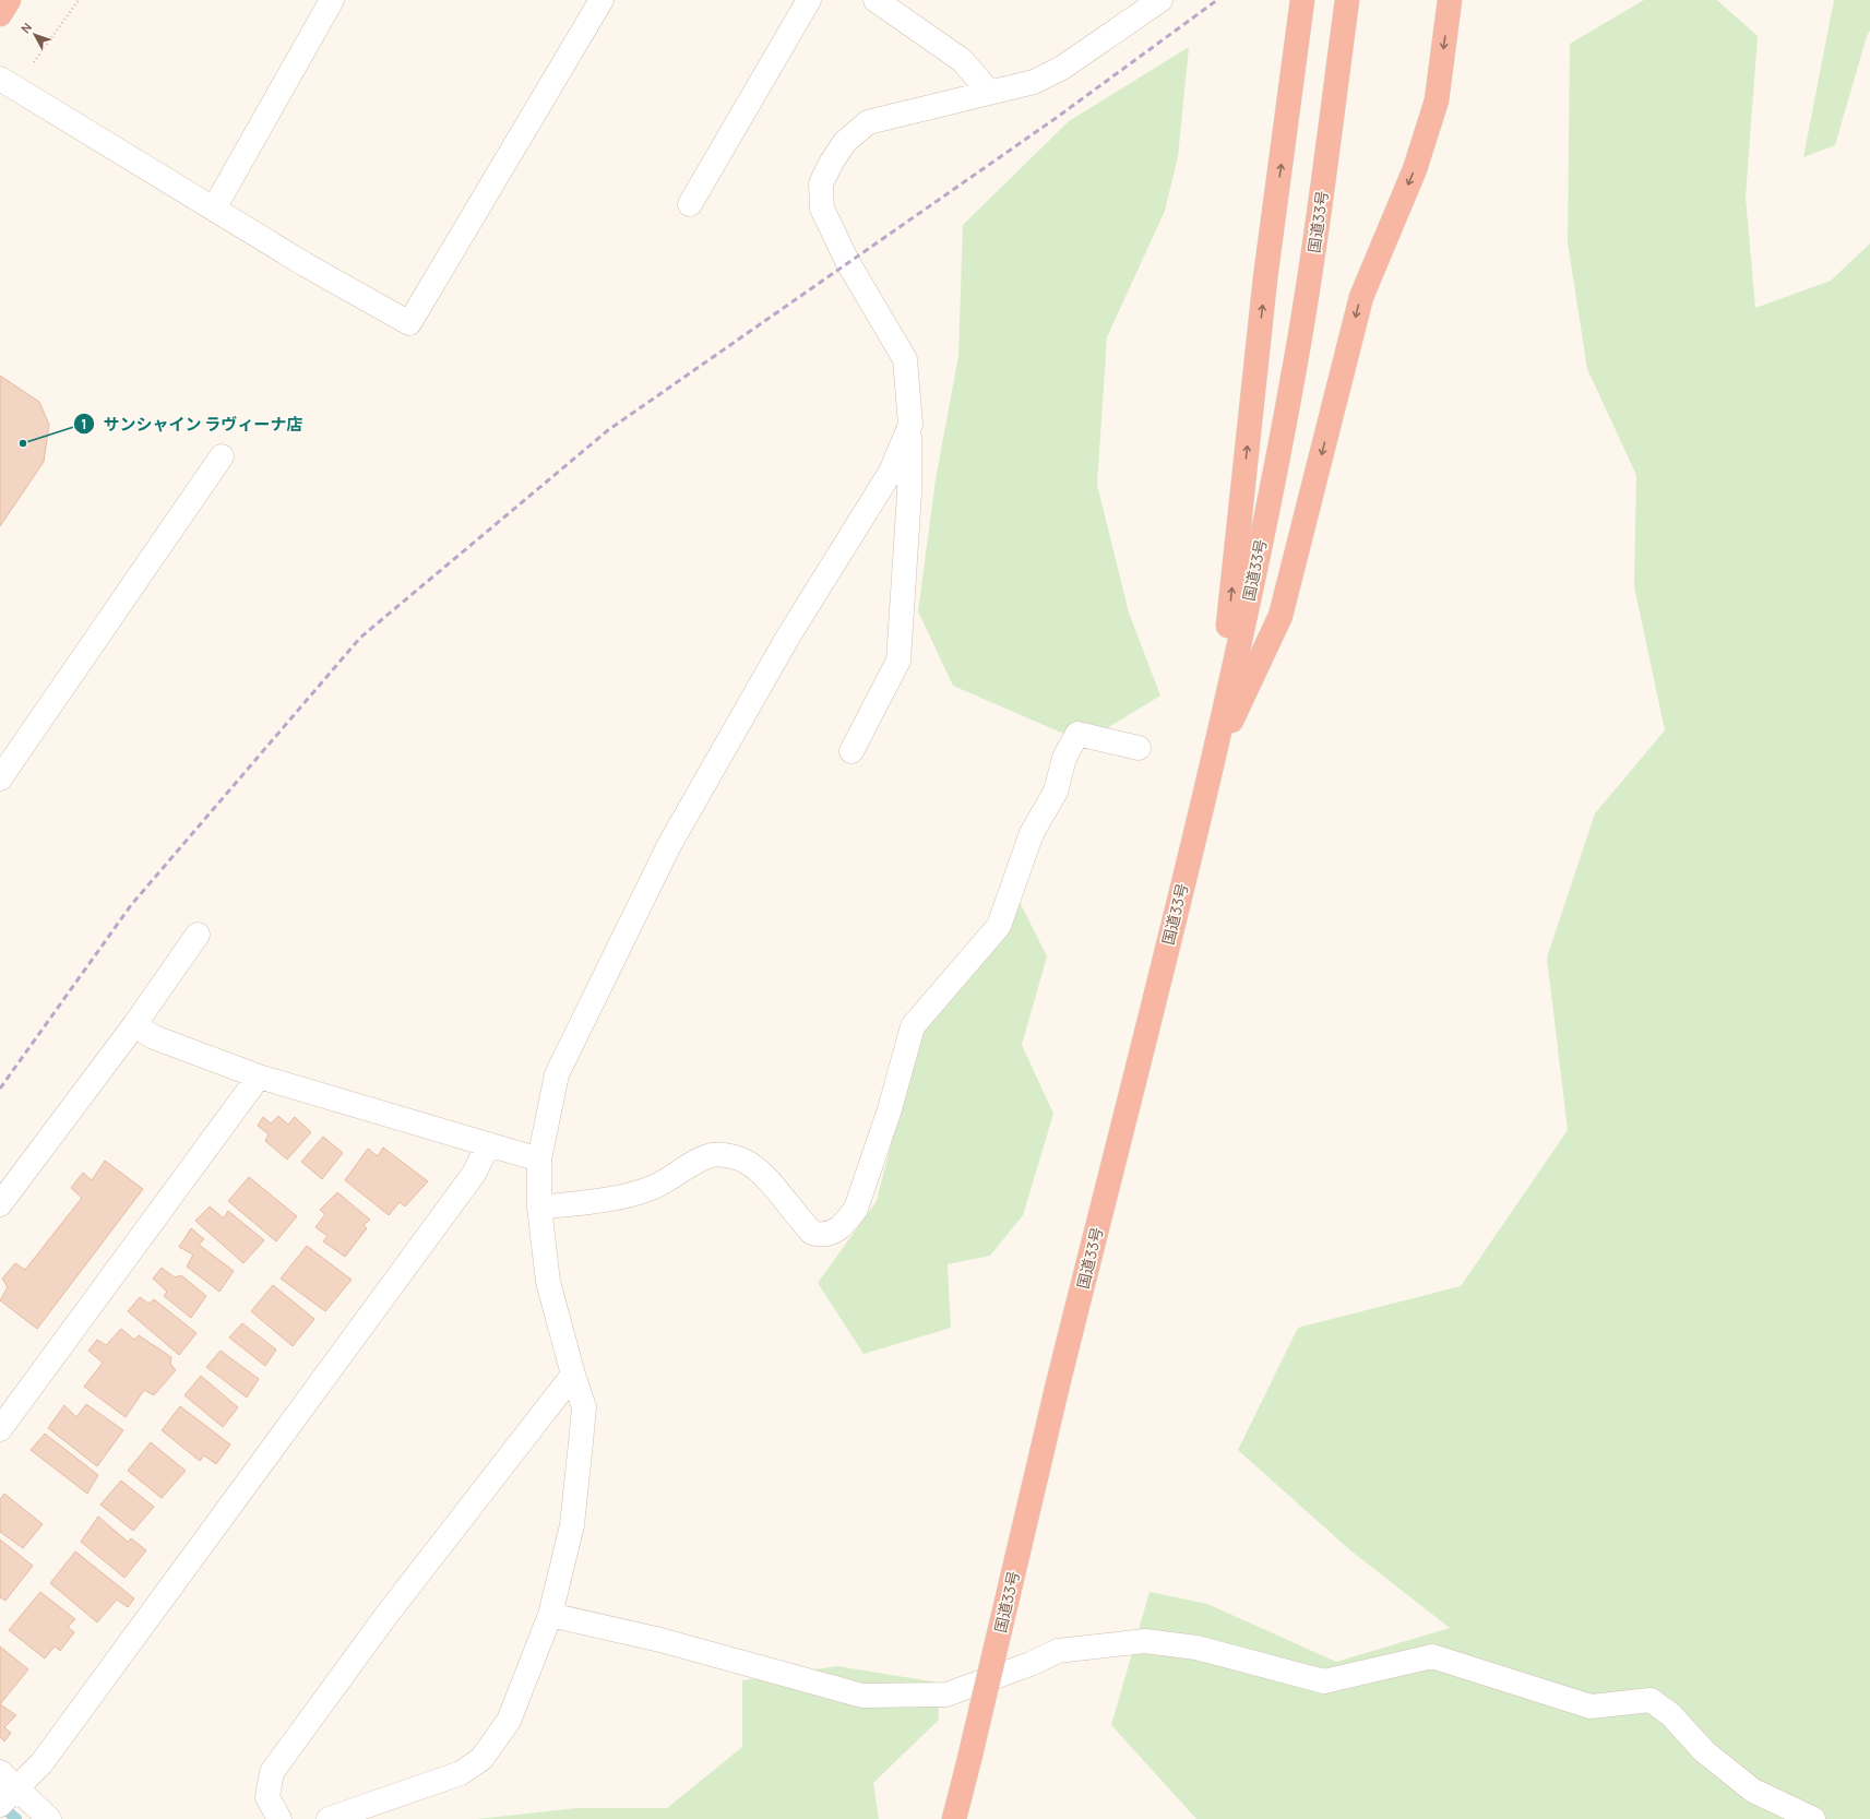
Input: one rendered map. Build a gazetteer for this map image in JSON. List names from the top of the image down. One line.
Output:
{"streets":{"highway":["国道33号"]},"places":["サンシャイン ラヴィーナ店"],"north":"top left"}
